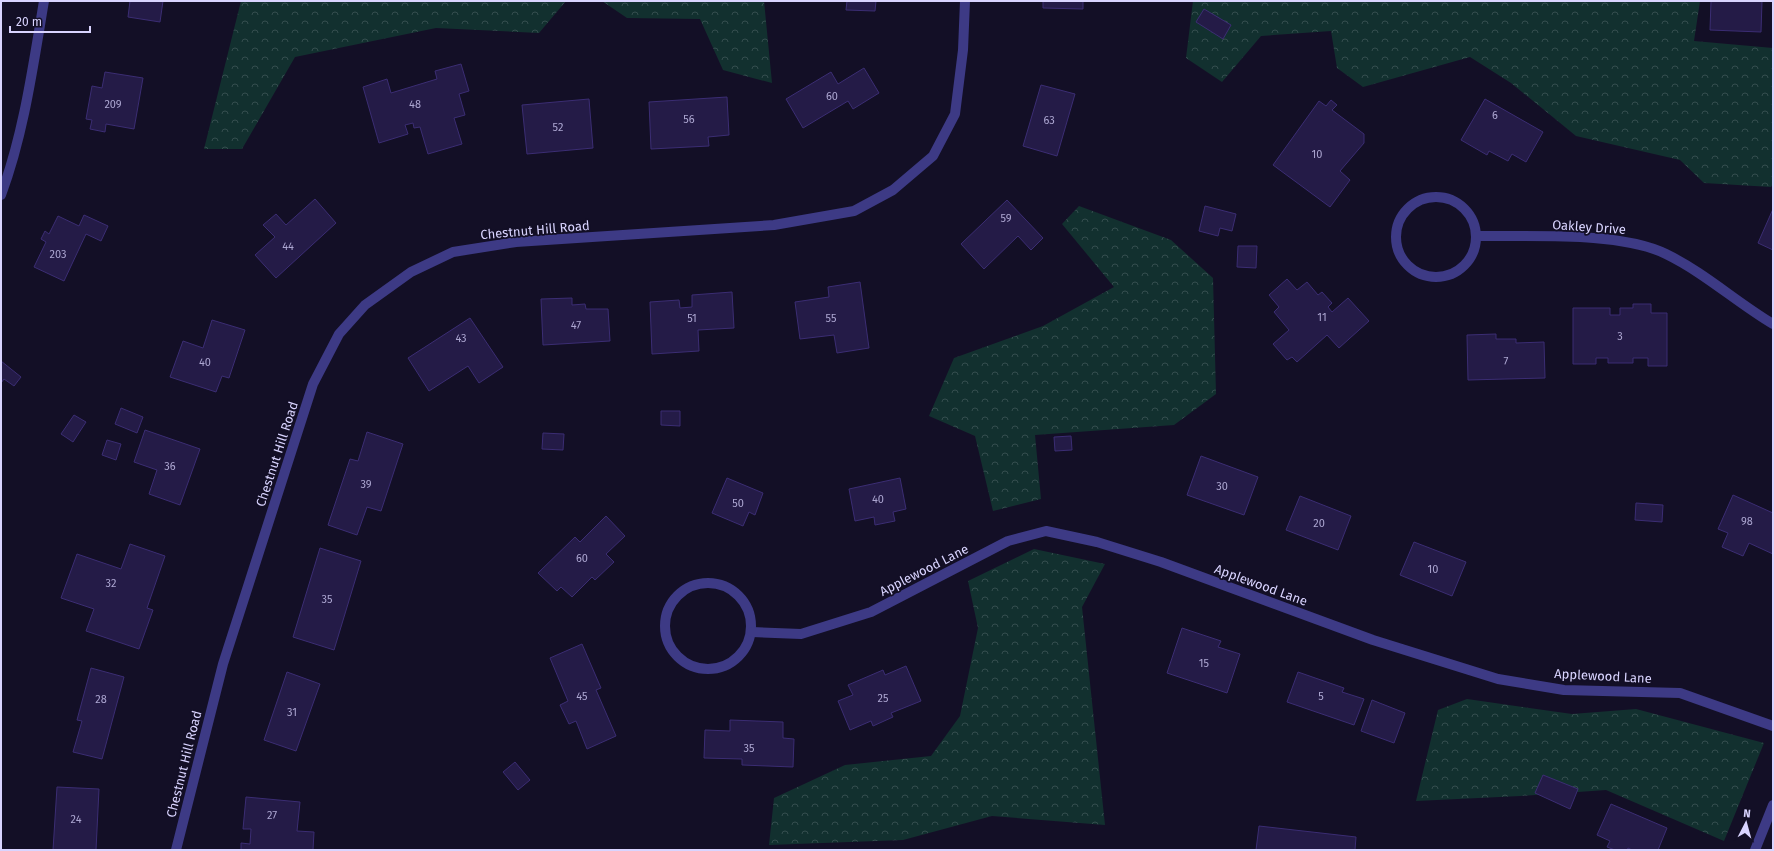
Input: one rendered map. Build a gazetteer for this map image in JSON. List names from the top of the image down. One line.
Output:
{"streets":{"street":["Oakley Drive","Chestnut Hill Road","Applewood Lane"]},"house_numbers":["60","209","48","6","56","63","52","10","59","44","203","11","51","55","47","3","43","7","40","36","39","30","40","50","98","20","60","10","32","35","15","45","5","25","28","31","35","27","24"],"scale_bar":"20 m","north":"top"}
